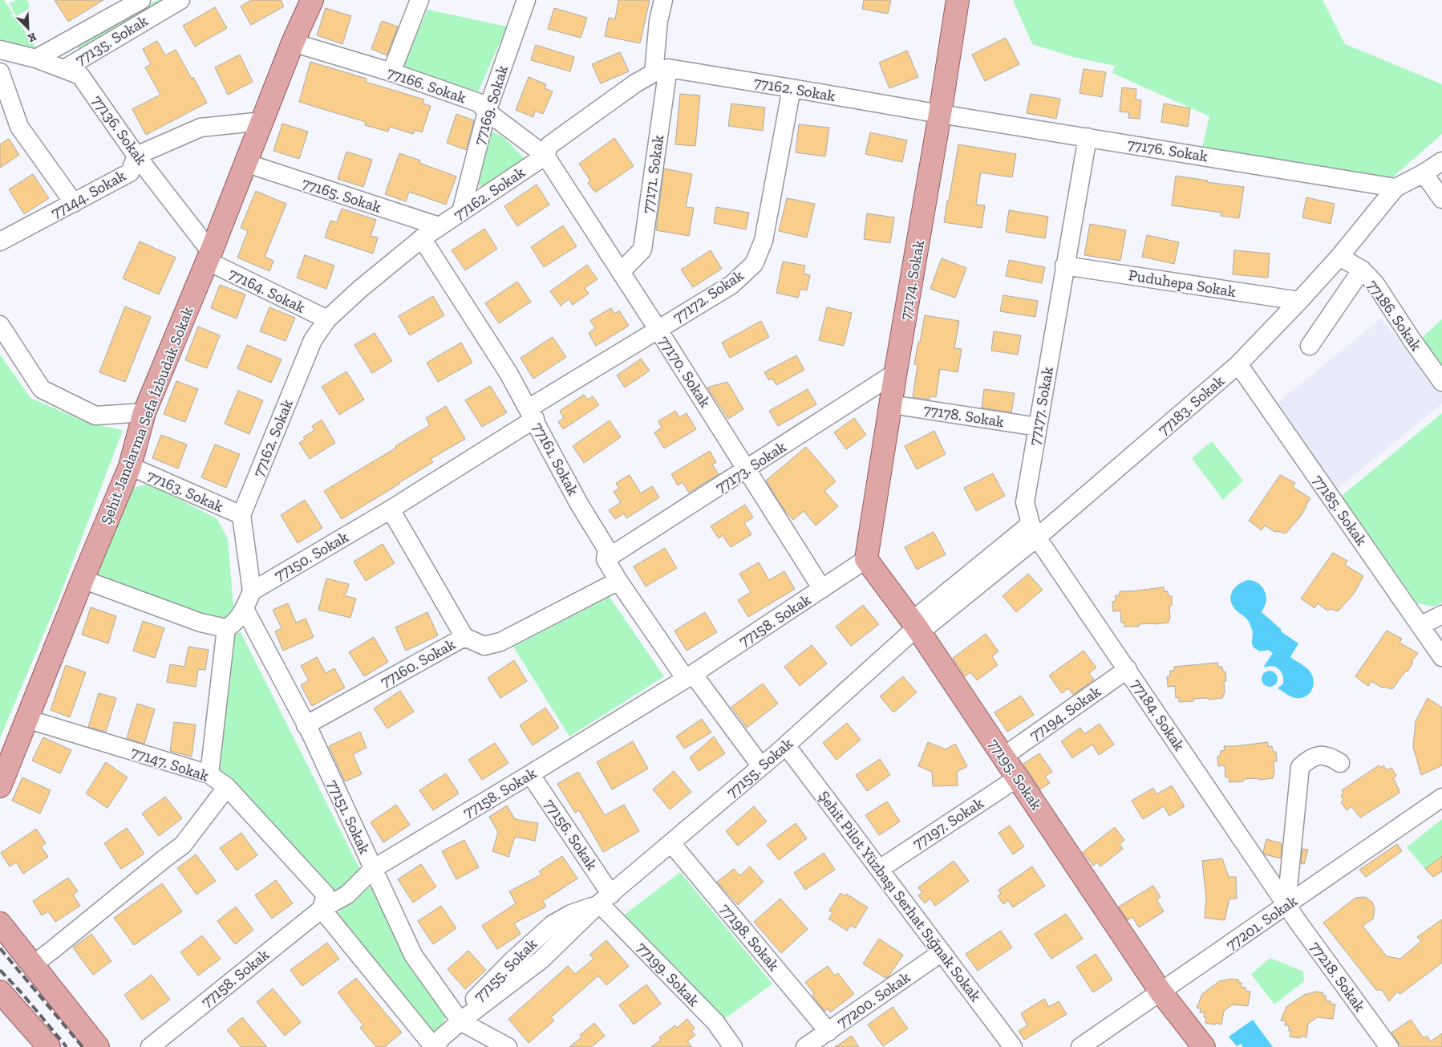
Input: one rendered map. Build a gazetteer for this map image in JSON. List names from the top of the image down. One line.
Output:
{"streets":{"main road":["77174. Sokak","Şehit Jandarma Sefa İzbudak Sokak","77195. Sokak"],"street":["77135. Sokak","77166. Sokak","77162. Sokak","77169. Sokak","77136. Sokak","77176. Sokak","77171. Sokak","77144. Sokak","77165. Sokak","Puduhepa Sokak","77164. Sokak","77172. Sokak","77186. Sokak","77170. Sokak","77183. Sokak","77177. Sokak","77178. Sokak","77161. Sokak","77173. Sokak","77163. Sokak","77185. Sokak","77150. Sokak","77158. Sokak","77160. Sokak","77194. Sokak","77184. Sokak","77147. Sokak","77155. Sokak","77151. Sokak","77197. Sokak","77156. Sokak","Şehit Pilot Yüzbaşı Serhat Sığnak Sokak","77201. Sokak","77198. Sokak","77199. Sokak","77218. Sokak","77200. Sokak"]},"crossings":[["77135. Sokak","77136. Sokak"],["77166. Sokak","77162. Sokak"],["77166. Sokak","77169. Sokak"],["77166. Sokak","77170. Sokak"],["77166. Sokak","Şehit Jandarma Sefa İzbudak Sokak"],["77162. Sokak","77169. Sokak"],["77162. Sokak","77176. Sokak"],["77162. Sokak","77171. Sokak"],["77162. Sokak","77165. Sokak"],["77162. Sokak","77174. Sokak"],["77162. Sokak","77164. Sokak"],["77162. Sokak","77172. Sokak"],["77162. Sokak","77170. Sokak"],["77162. Sokak","77161. Sokak"],["77162. Sokak","77163. Sokak"],["77136. Sokak","77144. Sokak"],["77136. Sokak","77164. Sokak"],["77136. Sokak","Şehit Jandarma Sefa İzbudak Sokak"],["77176. Sokak","77174. Sokak"],["77176. Sokak","77183. Sokak"],["77176. Sokak","77177. Sokak"],["77171. Sokak","77170. Sokak"],["77144. Sokak","Şehit Jandarma Sefa İzbudak Sokak"],["77165. Sokak","Şehit Jandarma Sefa İzbudak Sokak"],["77174. Sokak","77178. Sokak"],["77174. Sokak","77173. Sokak"],["77174. Sokak","77158. Sokak"],["77174. Sokak","77195. Sokak"],["Puduhepa Sokak","77183. Sokak"],["Puduhepa Sokak","77177. Sokak"],["77164. Sokak","Şehit Jandarma Sefa İzbudak Sokak"],["77172. Sokak","77170. Sokak"],["77172. Sokak","77161. Sokak"],["77172. Sokak","77150. Sokak"],["77186. Sokak","77183. Sokak"],["77170. Sokak","77173. Sokak"],["77170. Sokak","77158. Sokak"],["77183. Sokak","77177. Sokak"],["77183. Sokak","77185. Sokak"],["77183. Sokak","77184. Sokak"],["77183. Sokak","77155. Sokak"],["77183. Sokak","77195. Sokak"],["77177. Sokak","77178. Sokak"],["77177. Sokak","77184. Sokak"],["Şehit Jandarma Sefa İzbudak Sokak","77163. Sokak"],["Şehit Jandarma Sefa İzbudak Sokak","77147. Sokak"],["77161. Sokak","77173. Sokak"],["77161. Sokak","77150. Sokak"],["77161. Sokak","77158. Sokak"],["77161. Sokak","77155. Sokak"],["77150. Sokak","77160. Sokak"],["77158. Sokak","77147. Sokak"],["77158. Sokak","77195. Sokak"],["77158. Sokak","77151. Sokak"],["77158. Sokak","77156. Sokak"],["77160. Sokak","77151. Sokak"],["77194. Sokak","77184. Sokak"],["77194. Sokak","77195. Sokak"],["77184. Sokak","77201. Sokak"],["77184. Sokak","77218. Sokak"],["77155. Sokak","77195. Sokak"],["77155. Sokak","77151. Sokak"],["77155. Sokak","77156. Sokak"],["77155. Sokak","Şehit Pilot Yüzbaşı Serhat Sığnak Sokak"],["77155. Sokak","77198. Sokak"],["77155. Sokak","77199. Sokak"],["77195. Sokak","77197. Sokak"],["77195. Sokak","77201. Sokak"],["77197. Sokak","Şehit Pilot Yüzbaşı Serhat Sığnak Sokak"],["77156. Sokak","77199. Sokak"],["Şehit Pilot Yüzbaşı Serhat Sığnak Sokak","77200. Sokak"],["77201. Sokak","77218. Sokak"],["77198. Sokak","77200. Sokak"]],"north":"bottom right"}
